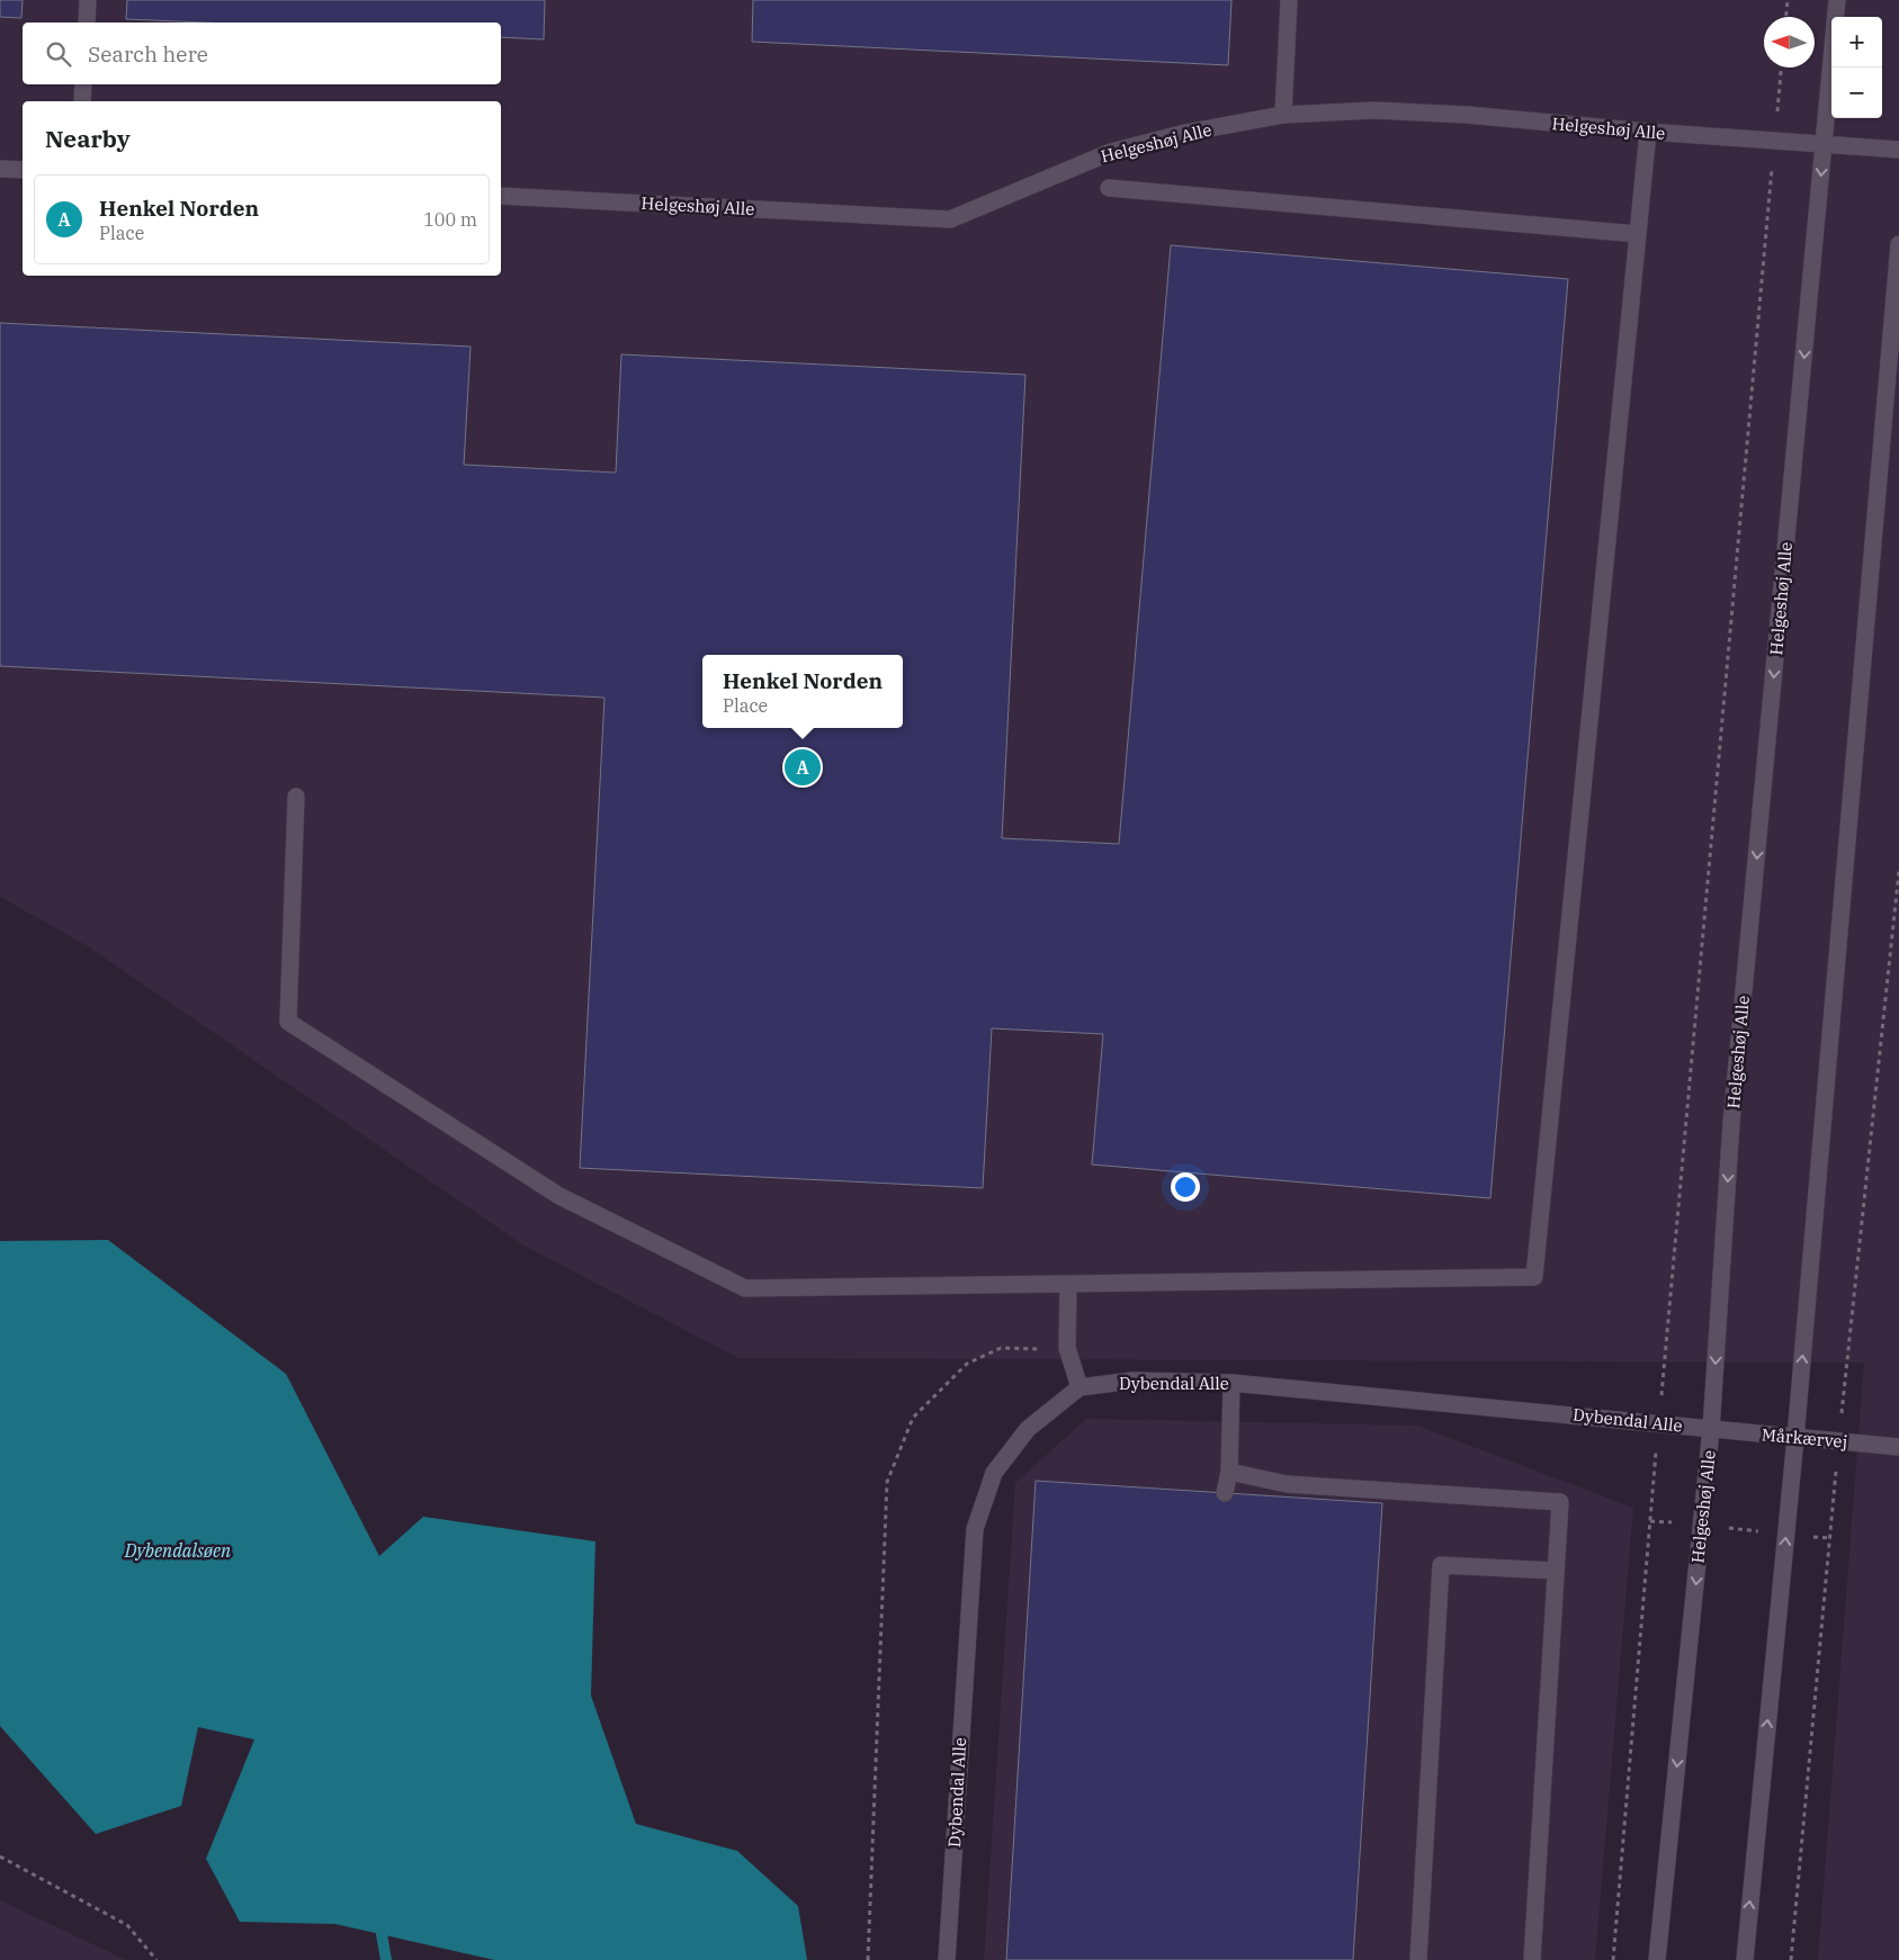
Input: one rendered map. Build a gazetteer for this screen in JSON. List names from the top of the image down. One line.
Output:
{"streets":{"street":["Helgeshøj Alle","Dybendal Alle","Mårkærvej"]},"crossings":[["Helgeshøj Alle","Dybendal Alle"],["Helgeshøj Alle","Mårkærvej"],["Dybendal Alle","Mårkærvej"]],"water":["Dybendalsøen"],"north":"left","page":{"map_buttons":["+","−"],"search":"Search here","heading":"Nearby","list":[{"mark":"A","name":"Henkel Norden","note":"Place","value":"100 m"}],"popup":["Henkel Norden","Place"],"pins":"A"}}
